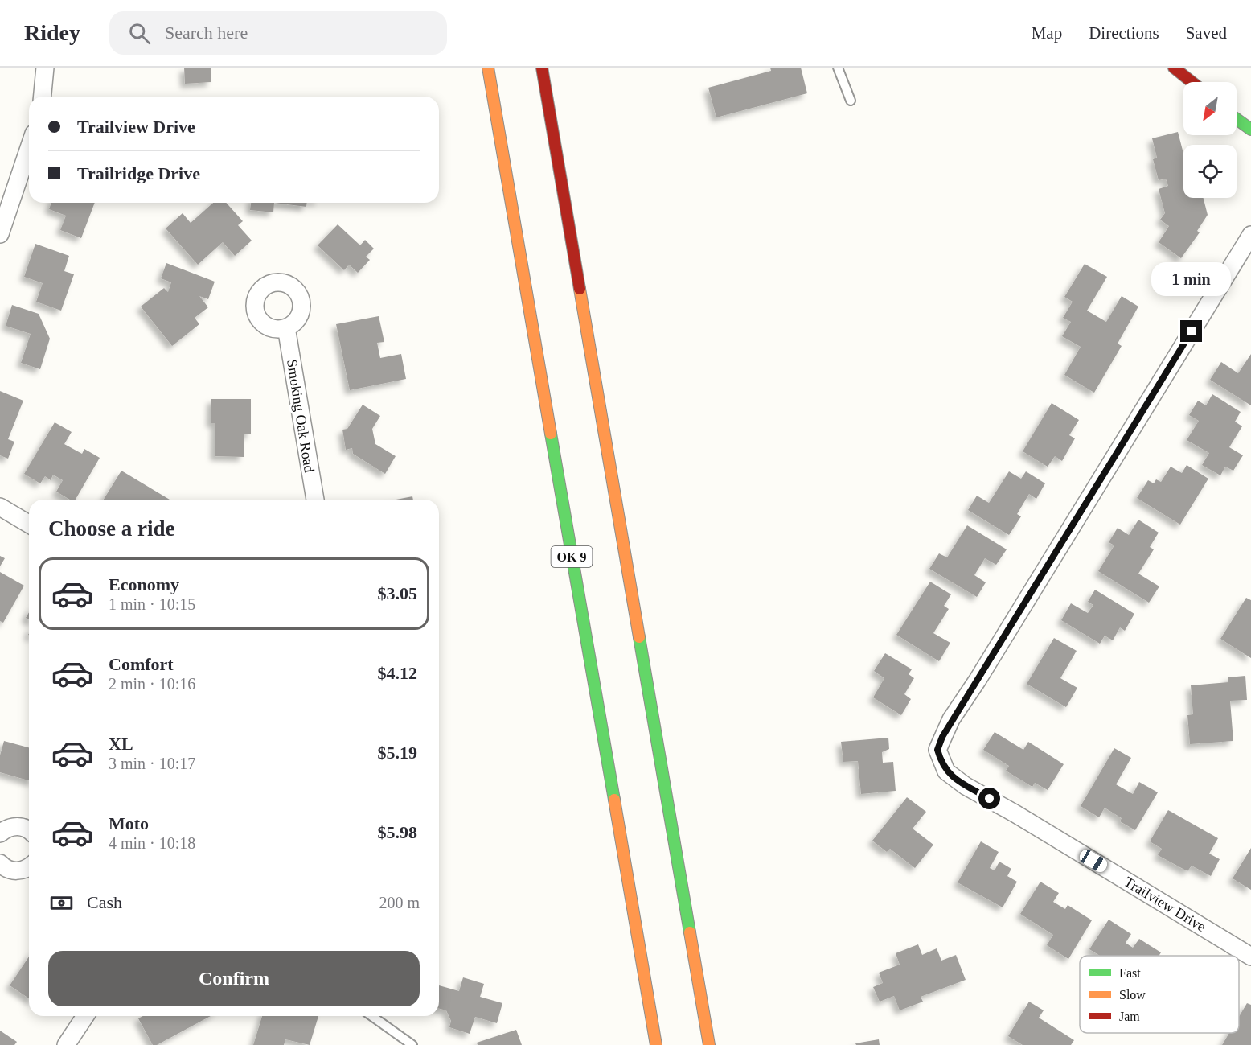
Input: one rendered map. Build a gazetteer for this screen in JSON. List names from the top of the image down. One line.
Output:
{"streets":{"main road":["OK 9"],"street":["Smoking Oak Road","Trailview Drive"]},"legend":["Fast","Slow","Jam"],"north":"bottom left","page":{"header":"Ridey","search":"Search here","nav":["Map","Directions","Saved"],"banner":["Trailview Drive","Trailridge Drive"],"bubble":"1 min","heading":"Choose a ride","list":[{"name":"Economy","note":"1 min · 10:15","value":"$3.05"},{"name":"Comfort","note":"2 min · 10:16","value":"$4.12"},{"name":"XL","note":"3 min · 10:17","value":"$5.19"},{"name":"Moto","note":"4 min · 10:18","value":"$5.98"}],"pay":["Cash","200 m"],"buttons":"Confirm"}}
